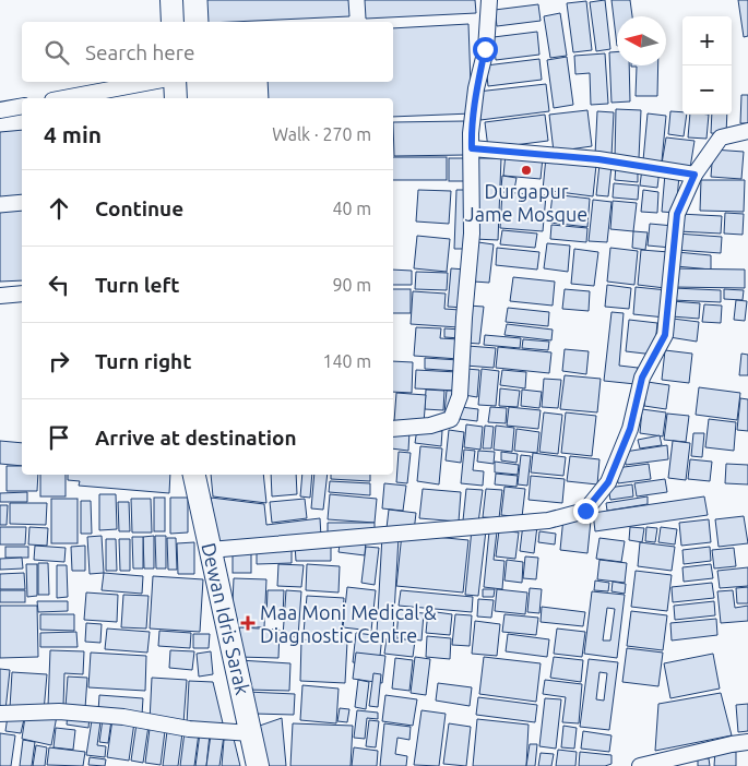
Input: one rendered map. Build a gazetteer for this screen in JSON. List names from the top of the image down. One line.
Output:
{"streets":{"main road":["Dewan Idris Sarak"]},"places":{"other":["Durgapur Jame Mosque"],"health":["Maa Moni Medical & Diagnostic Centre"]},"north":"left","page":{"map_buttons":["+","−"],"search":"Search here","heading":["4 min","Walk · 270 m"],"list":[["Continue","40 m"],["Turn left","90 m"],["Turn right","140 m"],"Arrive at destination"]}}
